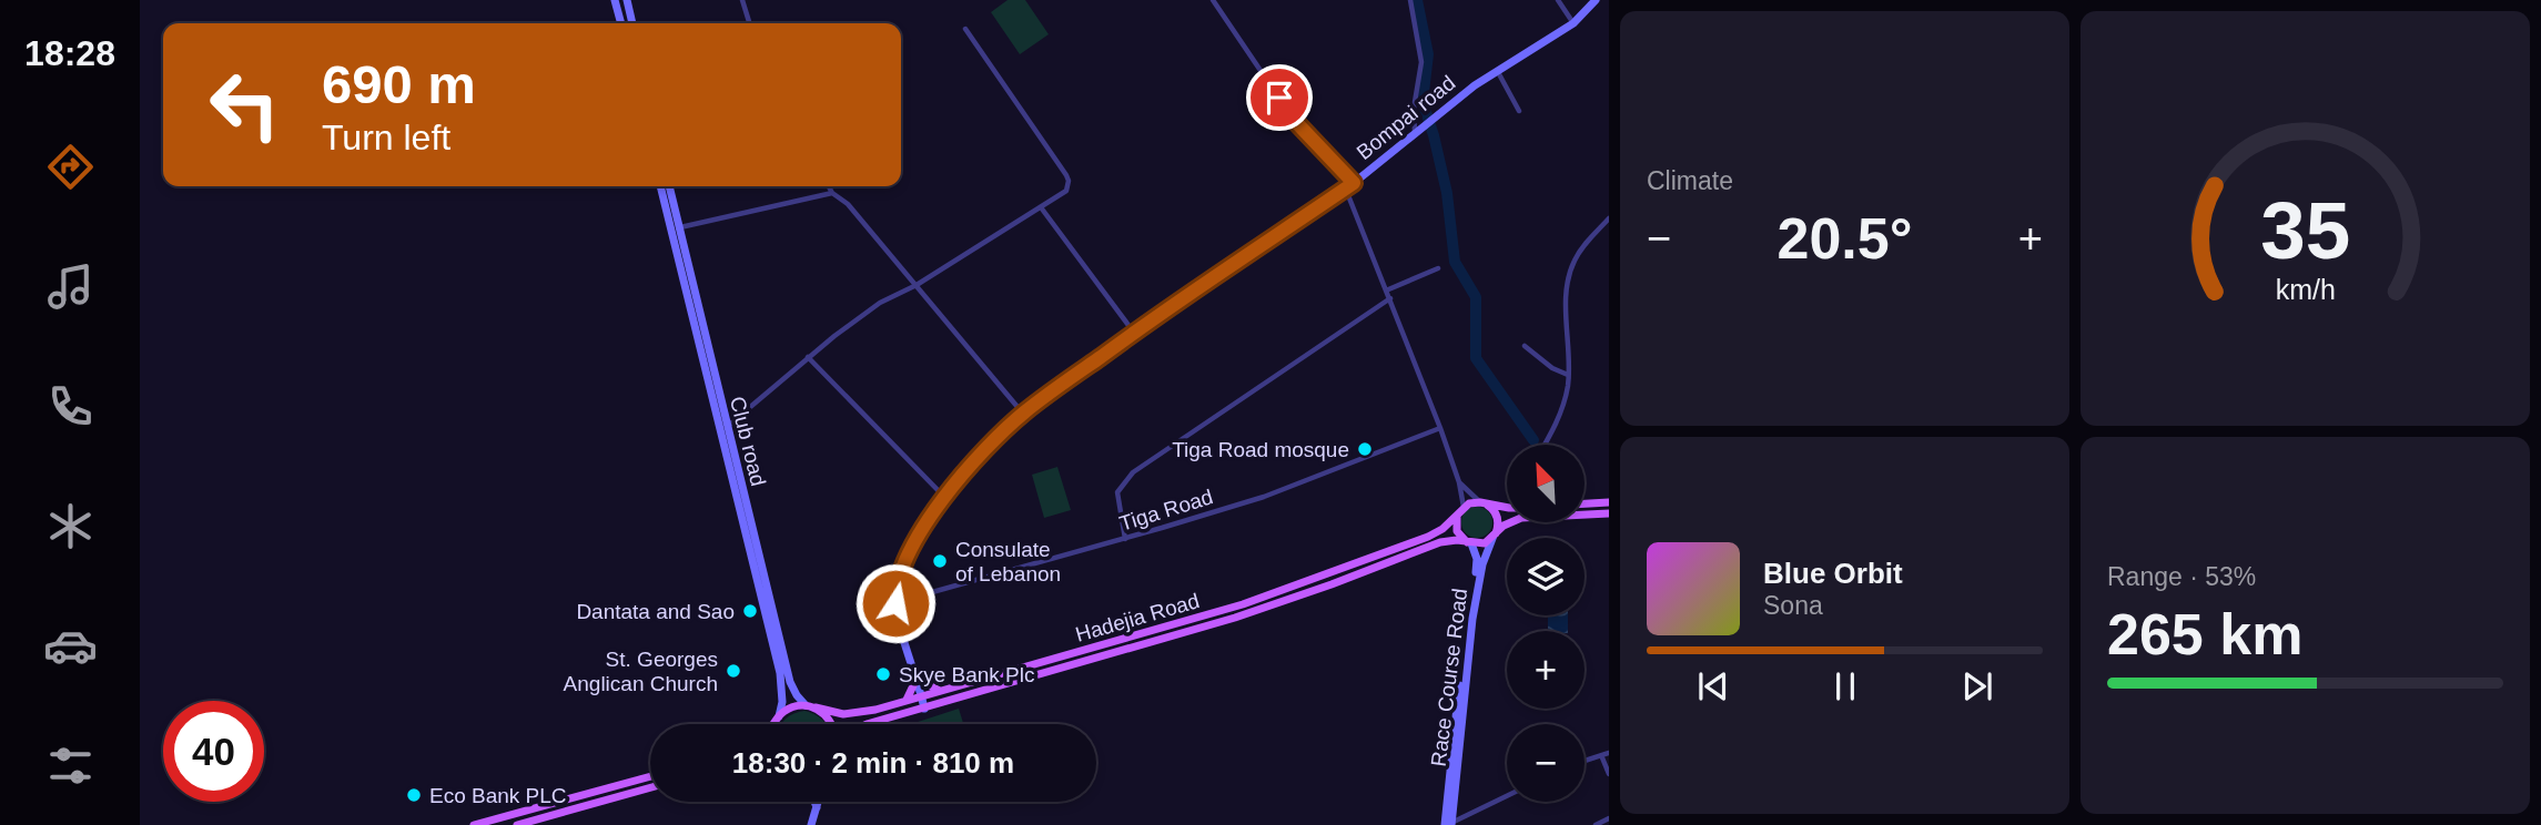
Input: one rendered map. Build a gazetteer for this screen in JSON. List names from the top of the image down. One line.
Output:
{"streets":{"main road":["Hadejia Road"],"street":["Bompai road","Club road","Tiga Road","Race Course Road"]},"crossings":[["Bompai road","Tiga Road"],["Bompai road","Hadejia Road"],["Club road","Hadejia Road"],["Hadejia Road","Race Course Road"]],"places":["Tiga Road mosque","Consulate of Lebanon","Dantata and Sao","St. Georges Anglican Church","Skye Bank Plc","Eco Bank PLC"],"north":"top left","page":{"tabs":"18:28","tile":["Climate",["Range · 53%","265 km"]],"turn":["690 m","Turn left"],"heat":["−","20.5°","+"],"map_buttons":["+","−"],"song":["Blue Orbit","Sona"],"limit":"40","trip":"18:30 · 2 min · 810 m","gauge":["35","km/h"]}}
